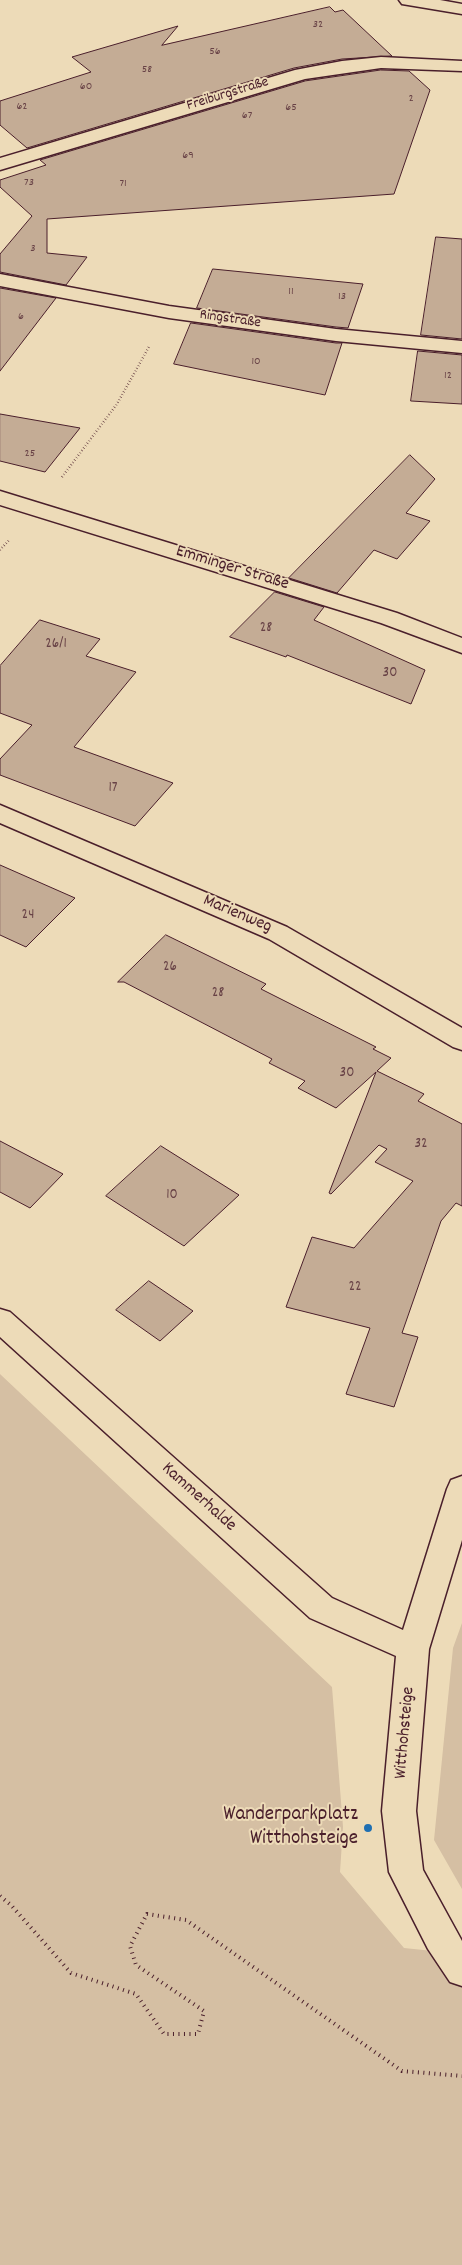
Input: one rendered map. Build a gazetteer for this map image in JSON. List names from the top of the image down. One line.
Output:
{"streets":{"street":["Freiburgstraße","Ringstraße","Emminger Straße","Marienweg","Kammerhalde","Witthohsteige"]},"crossings":[["Kammerhalde","Witthohsteige"]],"places":["Wanderparkplatz Witthohsteige"],"house_numbers":["32","56","58","60","2","62","65","67","69","73","71","3","11","13","6","10","12","25","28","26/1","30","17","24","26","28","30","32","10","22"]}
